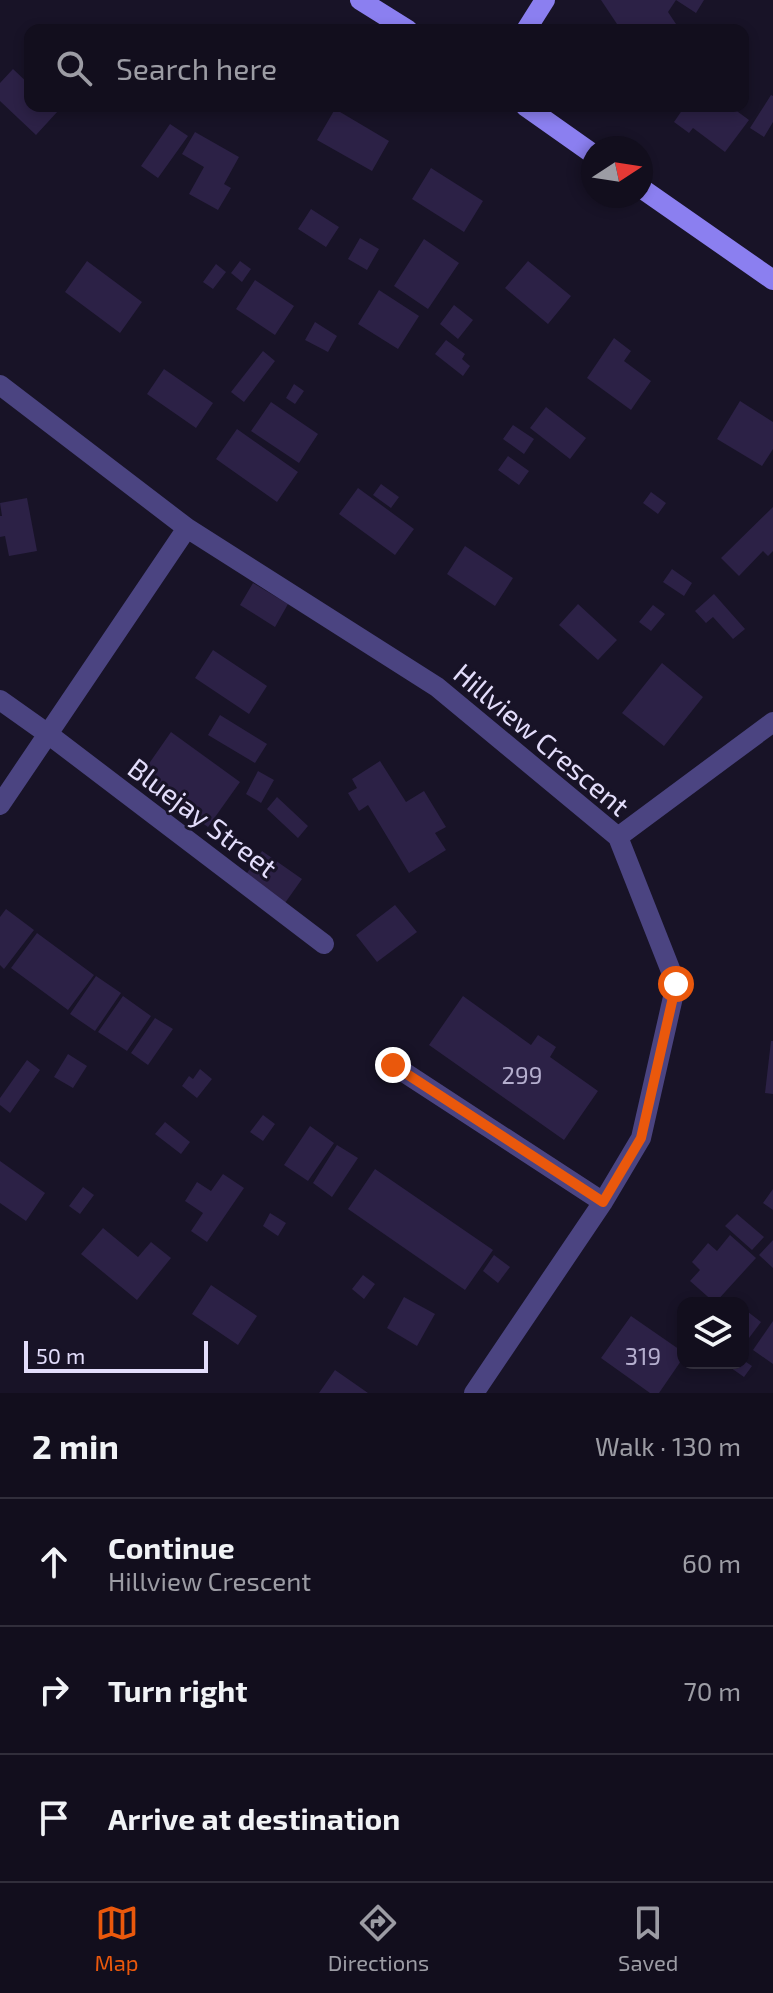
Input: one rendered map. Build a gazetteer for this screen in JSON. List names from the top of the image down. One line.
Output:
{"streets":{"street":["Hillview Crescent","Bluejay Street"]},"house_numbers":["299","319"],"scale_bar":"50 m","north":"right","page":{"search":"Search here","scale":"50 m","heading":["2 min","Walk · 130 m"],"list":[["Continue","Hillview Crescent","60 m"],["Turn right","70 m"],"Arrive at destination"],"nav":["Map","Directions","Saved"]}}
